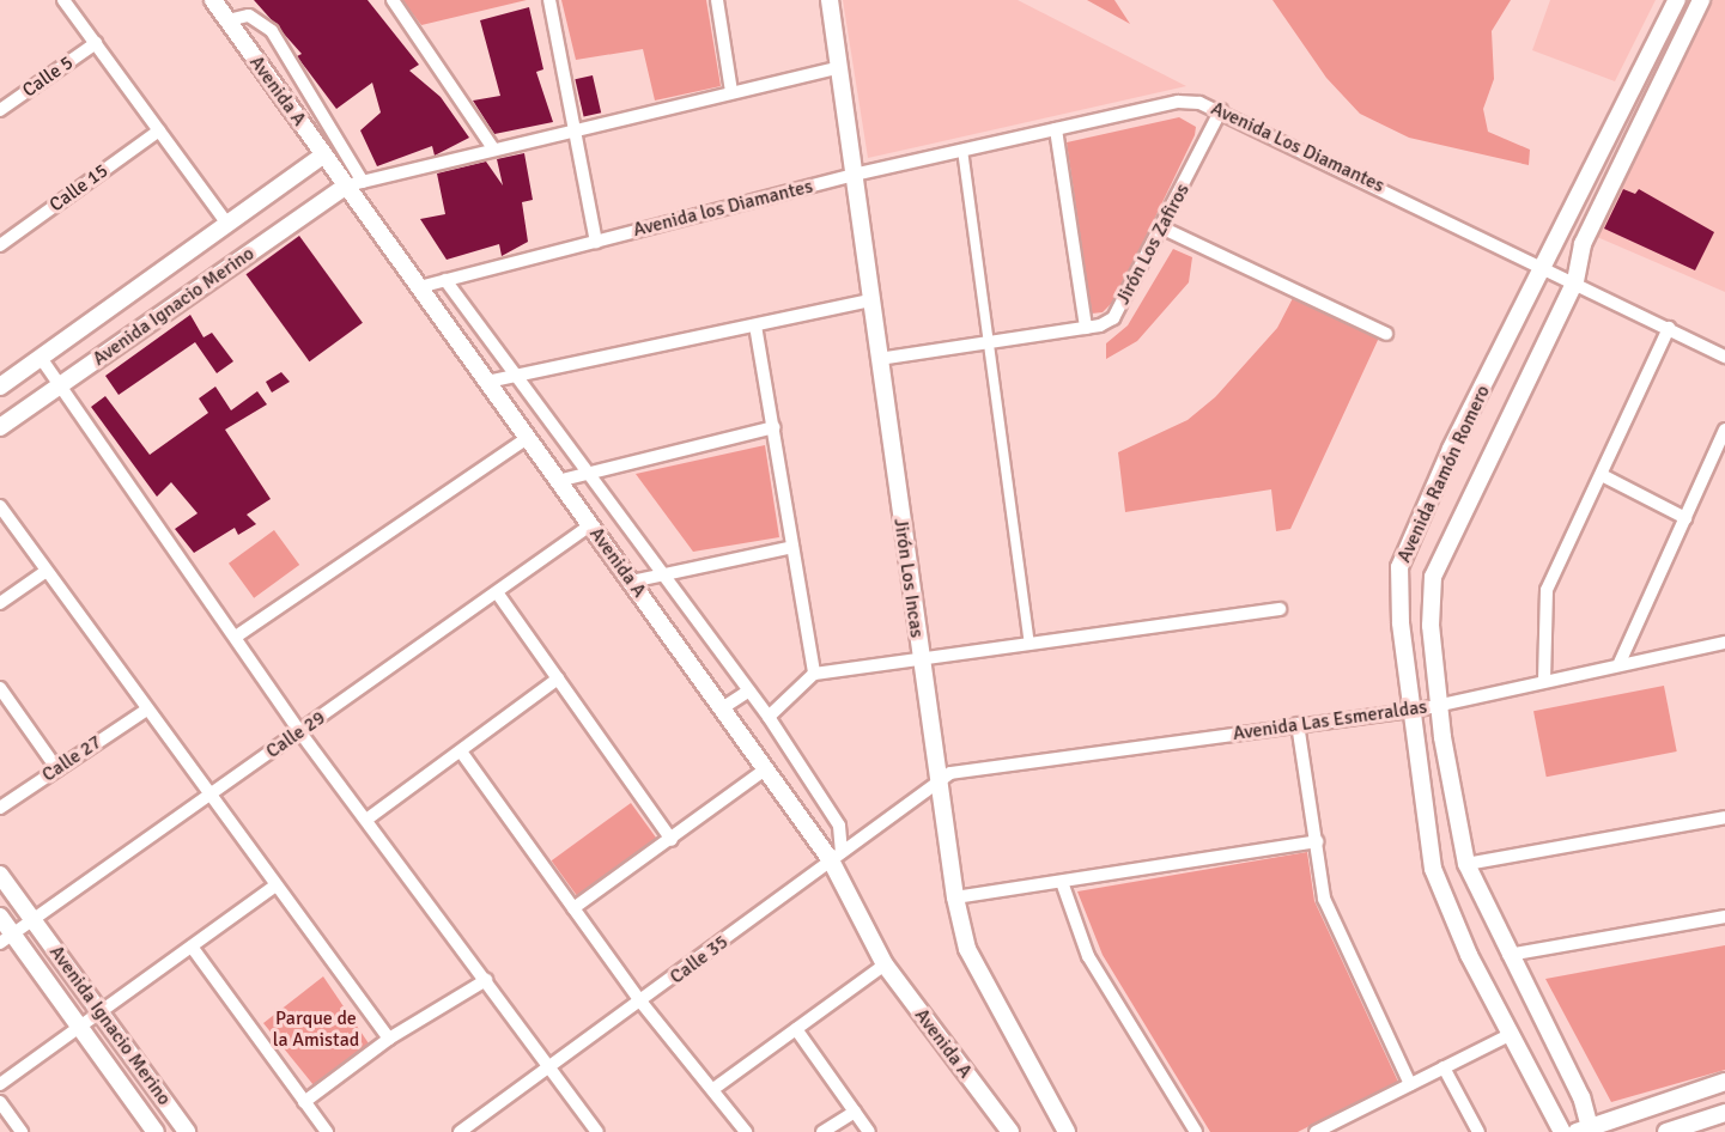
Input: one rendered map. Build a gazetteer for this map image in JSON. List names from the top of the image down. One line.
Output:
{"streets":{"street":["Calle 5","Avenida A","Avenida Los Diamantes","Calle 15","Avenida los Diamantes","Jirón Los Zafiros","Avenida Ignacio Merino","Avenida Ramón Romero","Jirón Los Incas","Avenida Las Esmeraldas","Calle 29","Calle 27","Calle 35"]},"crossings":[["Avenida A","Avenida Ignacio Merino"],["Avenida A","Calle 29"],["Avenida A","Calle 35"],["Avenida Los Diamantes","Avenida los Diamantes"],["Avenida Los Diamantes","Jirón Los Zafiros"],["Avenida Los Diamantes","Avenida Ramón Romero"],["Avenida Los Diamantes","Jirón Los Incas"],["Avenida los Diamantes","Jirón Los Incas"],["Jirón Los Zafiros","Jirón Los Incas"],["Avenida Ignacio Merino","Calle 29"],["Avenida Ramón Romero","Avenida Las Esmeraldas"],["Jirón Los Incas","Avenida Las Esmeraldas"],["Jirón Los Incas","Calle 35"],["Avenida Las Esmeraldas","Calle 35"]],"parks":["Parque de la Amistad"]}
